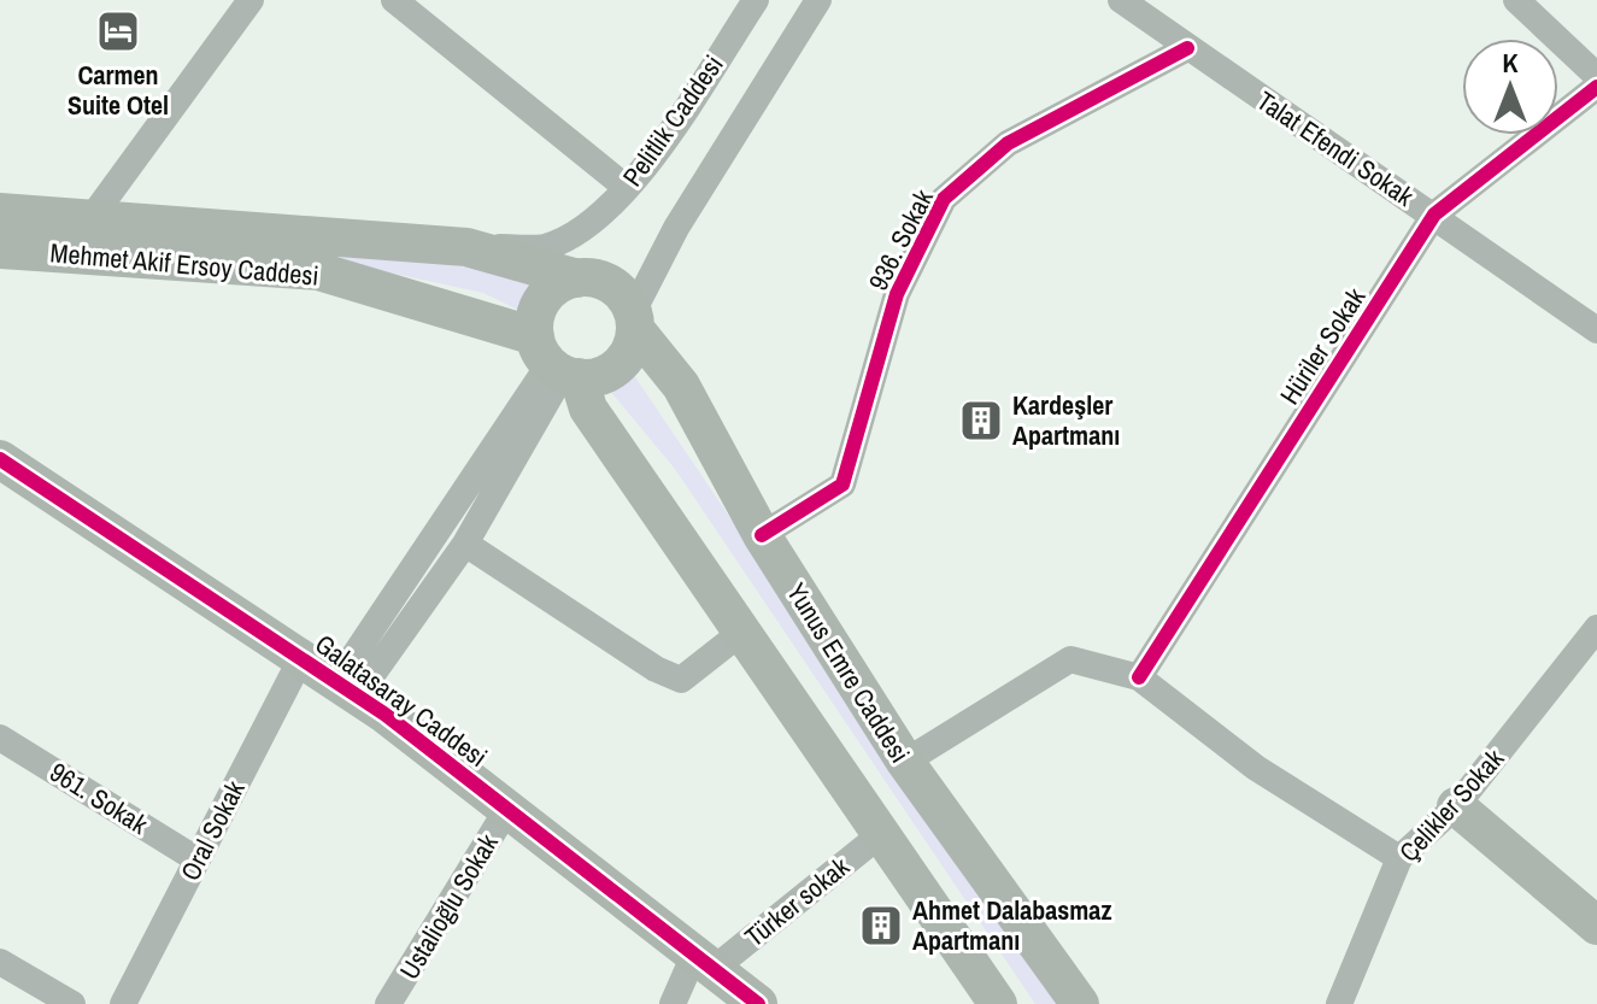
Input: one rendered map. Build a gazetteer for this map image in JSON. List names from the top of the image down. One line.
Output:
{"streets":{"main road":["Mehmet Akif Ersoy Caddesi","Yunus Emre Caddesi","Galatasaray Caddesi"],"street":["Pelitlik Caddesi","Talat Efendi Sokak","936. Sokak","Hüriler Sokak","961. Sokak","Çelikler Sokak","Oral Sokak","Türker sokak","Ustalioğlu Sokak"]},"crossings":[["Pelitlik Caddesi","Mehmet Akif Ersoy Caddesi"],["Talat Efendi Sokak","936. Sokak"],["Talat Efendi Sokak","Hüriler Sokak"],["936. Sokak","Yunus Emre Caddesi"],["Mehmet Akif Ersoy Caddesi","Yunus Emre Caddesi"],["Galatasaray Caddesi","Oral Sokak"],["Galatasaray Caddesi","Türker sokak"],["Galatasaray Caddesi","Ustalioğlu Sokak"],["961. Sokak","Oral Sokak"]],"places":{"hotel":["Carmen Suite Otel"],"building":["Kardeşler Apartmanı","Ahmet Dalabasmaz Apartmanı"]},"north":"top"}
